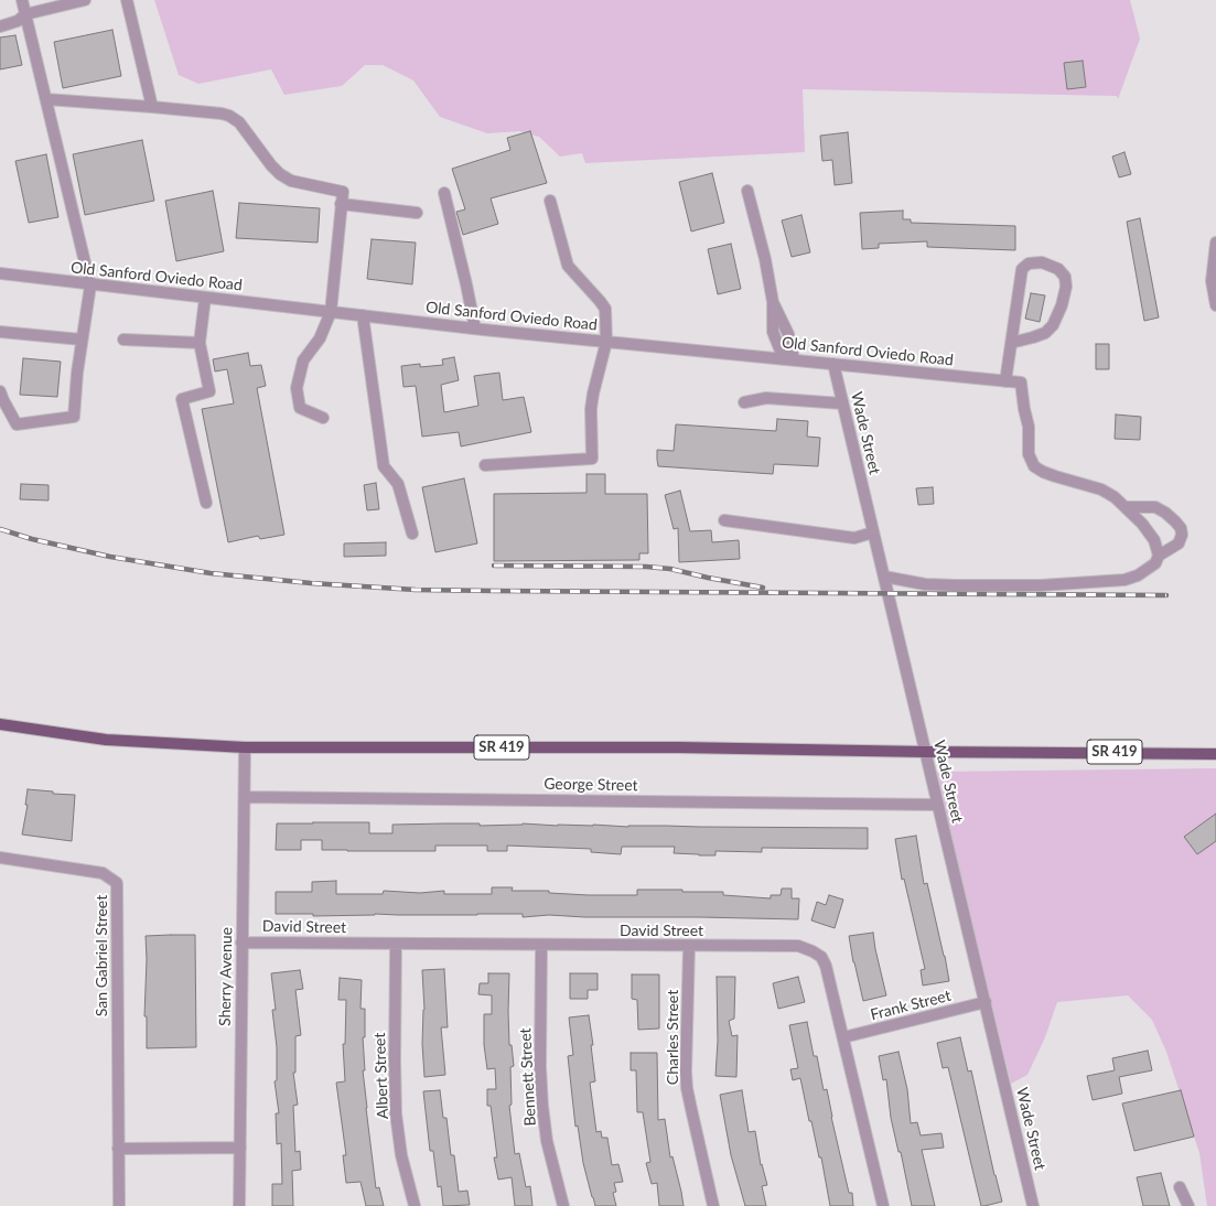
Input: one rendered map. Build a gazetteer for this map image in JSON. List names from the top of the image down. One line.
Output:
{"streets":{"main road":["SR 419"],"street":["Old Sanford Oviedo Road","Wade Street","George Street","David Street","San Gabriel Street","Sherry Avenue","Frank Street","Charles Street","Albert Street","Bennett Street"]},"crossings":[["Old Sanford Oviedo Road","Wade Street"],["Wade Street","SR 419"],["Wade Street","George Street"],["Wade Street","Frank Street"],["SR 419","Sherry Avenue"],["George Street","Sherry Avenue"],["David Street","Sherry Avenue"],["David Street","Frank Street"],["David Street","Charles Street"],["David Street","Albert Street"],["David Street","Bennett Street"]]}
